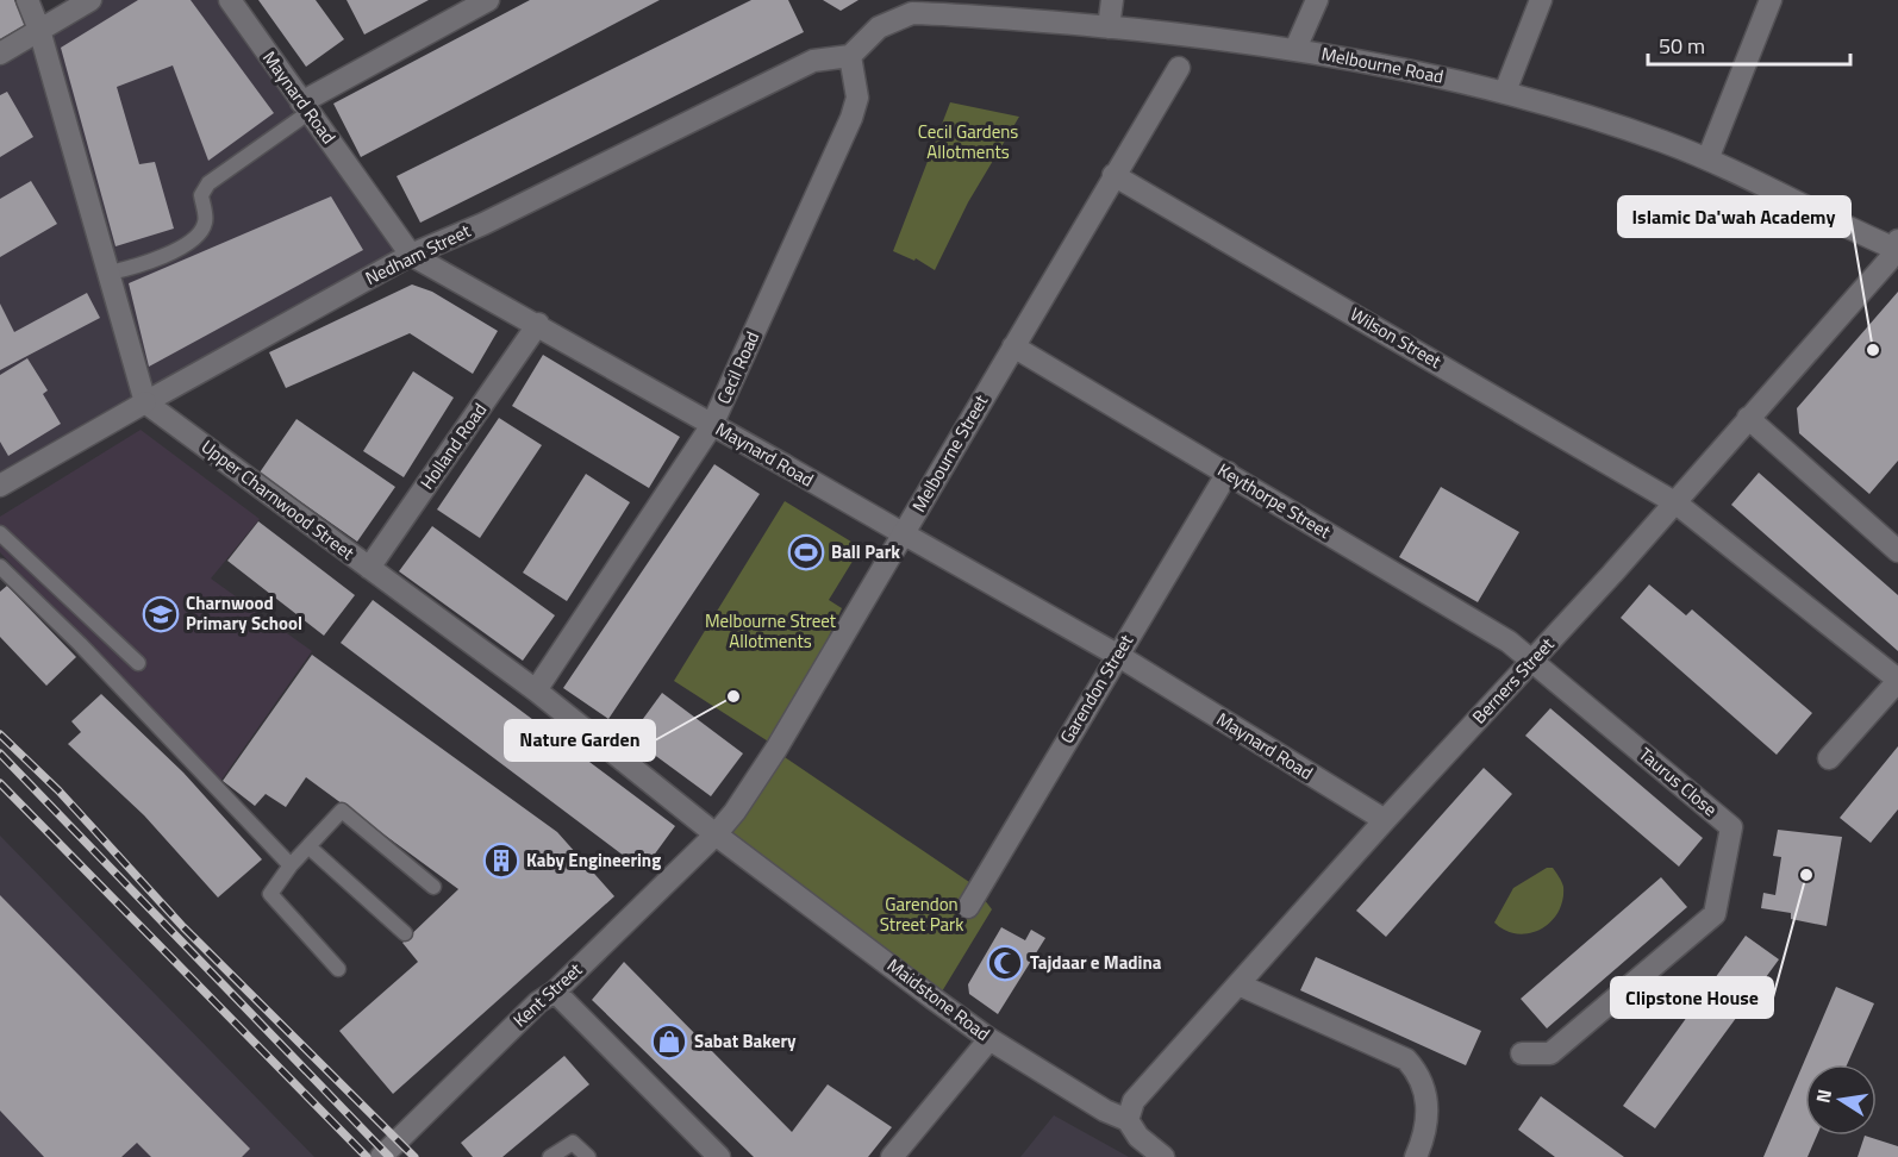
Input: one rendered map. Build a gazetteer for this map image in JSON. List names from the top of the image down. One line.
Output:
{"streets":{"street":["Melbourne Road","Maynard Road","Nedham Street","Wilson Street","Cecil Road","Holland Road","Melbourne Street","Upper Charnwood Street","Keythorpe Street","Berners Street","Garendon Street","Taurus Close","Kent Street","Maidstone Road"]},"crossings":[["Melbourne Road","Nedham Street"],["Melbourne Road","Cecil Road"],["Melbourne Road","Berners Street"],["Maynard Road","Nedham Street"],["Maynard Road","Cecil Road"],["Maynard Road","Holland Road"],["Maynard Road","Melbourne Street"],["Maynard Road","Berners Street"],["Maynard Road","Garendon Street"],["Nedham Street","Cecil Road"],["Nedham Street","Upper Charnwood Street"],["Wilson Street","Melbourne Street"],["Wilson Street","Berners Street"],["Cecil Road","Upper Charnwood Street"],["Holland Road","Upper Charnwood Street"],["Melbourne Street","Upper Charnwood Street"],["Melbourne Street","Keythorpe Street"],["Melbourne Street","Kent Street"],["Melbourne Street","Maidstone Road"],["Upper Charnwood Street","Kent Street"],["Upper Charnwood Street","Maidstone Road"],["Keythorpe Street","Berners Street"],["Keythorpe Street","Garendon Street"],["Keythorpe Street","Taurus Close"],["Berners Street","Taurus Close"],["Berners Street","Maidstone Road"],["Kent Street","Maidstone Road"]],"parks":["Cecil Gardens Allotments","Melbourne Street Allotments","Garendon Street Park"],"places":{"other":["Islamic Da'wah Academy","Nature Garden","Clipstone House"],"sports":["Ball Park"],"school or university":["Charnwood Primary School"],"building":["Kaby Engineering"],"mosque":["Tajdaar e Madina"],"shop":["Sabat Bakery"]},"scale_bar":"50 m","north":"left"}
